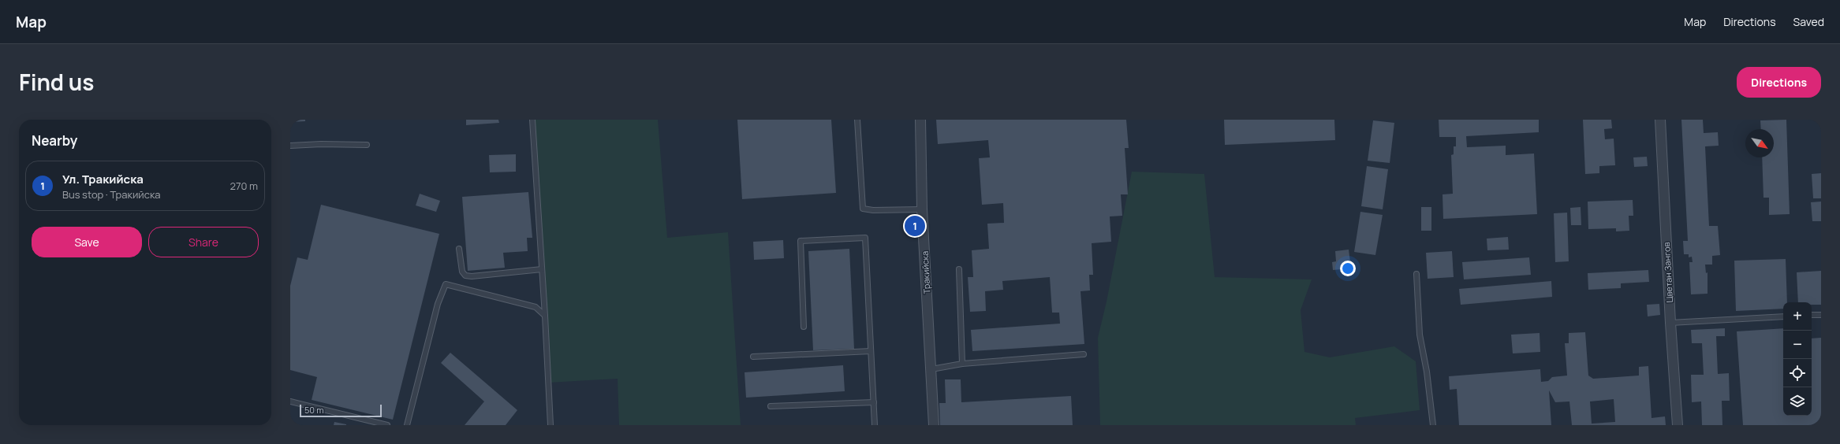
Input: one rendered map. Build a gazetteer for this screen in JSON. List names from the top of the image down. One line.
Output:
{"streets":{"street":["Тракийска","Цветан Зангов"]},"scale_bar":"50 m","north":"bottom right","page":{"header":"Map","nav":["Map","Directions","Saved"],"title":"Find us","buttons":["Directions",["Save","Share"]],"heading":"Nearby","list":[{"mark":"1","name":"Ул. Тракийска","note":"Bus stop · Тракийска","value":"270 m"}],"pins":"1","map_buttons":["+","−"],"scale":"50 m"}}
